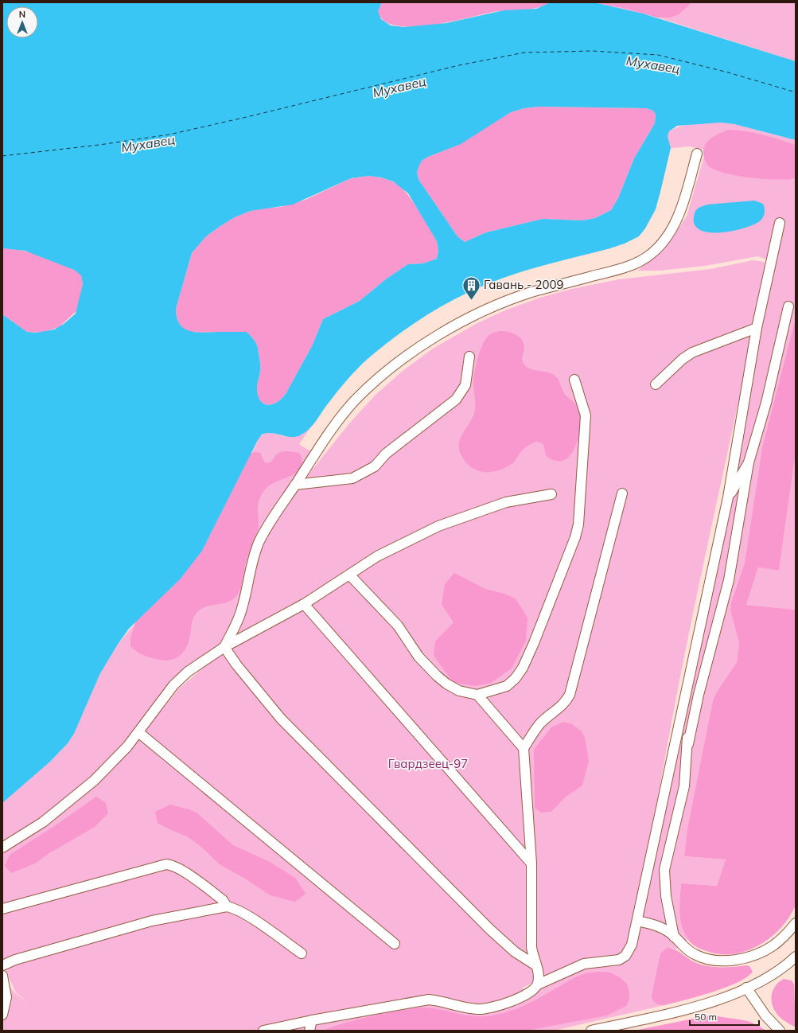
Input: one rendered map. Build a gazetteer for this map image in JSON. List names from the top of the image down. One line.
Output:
{"water":["Мухавец"],"parks":["Гвардзеец-97"],"places":{"building":["Гавань - 2009"]},"scale_bar":"50 m","north":"top"}
